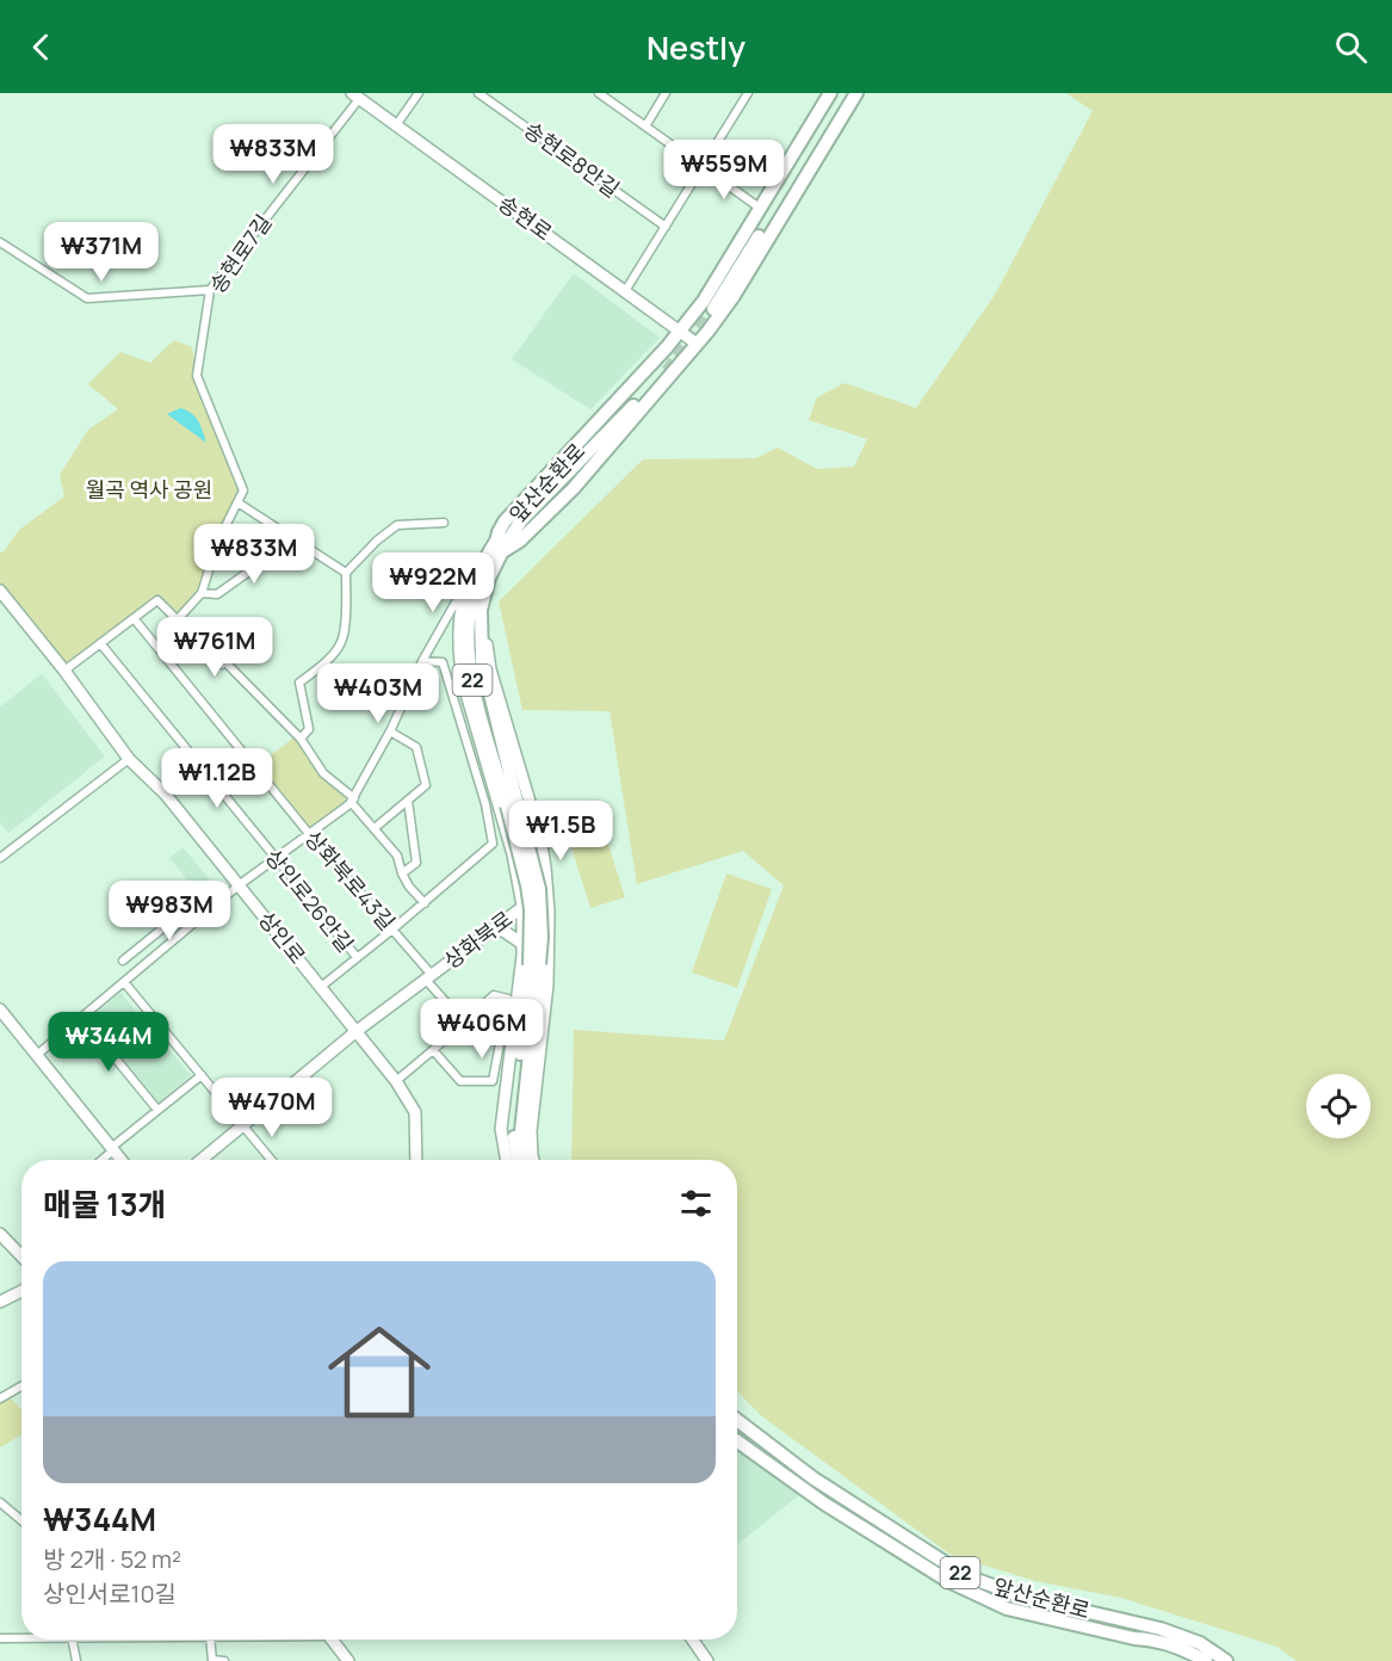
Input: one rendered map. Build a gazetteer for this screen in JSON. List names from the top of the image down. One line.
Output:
{"streets":{"highway":["앞산순환로","22"],"street":["송현로8안길","송현로","송현로7길","상화북로43길","상인로26안길","상인로","상화북로"]},"crossings":[["송현로","송현로7길"],["상화북로43길","상화북로"],["상인로","상화북로"]],"parks":["월곡 역사 공원"],"page":{"header":"Nestly","price":["₩833M","₩559M","₩371M","₩833M","₩922M","₩761M","₩403M","₩1.12B","₩1.5B","₩983M","₩406M","₩344M","₩470M"],"heading":"매물 13개","list":[{"name":"₩344M","note":"방 2개 · 52 m² · 상인서로10길"}]}}
